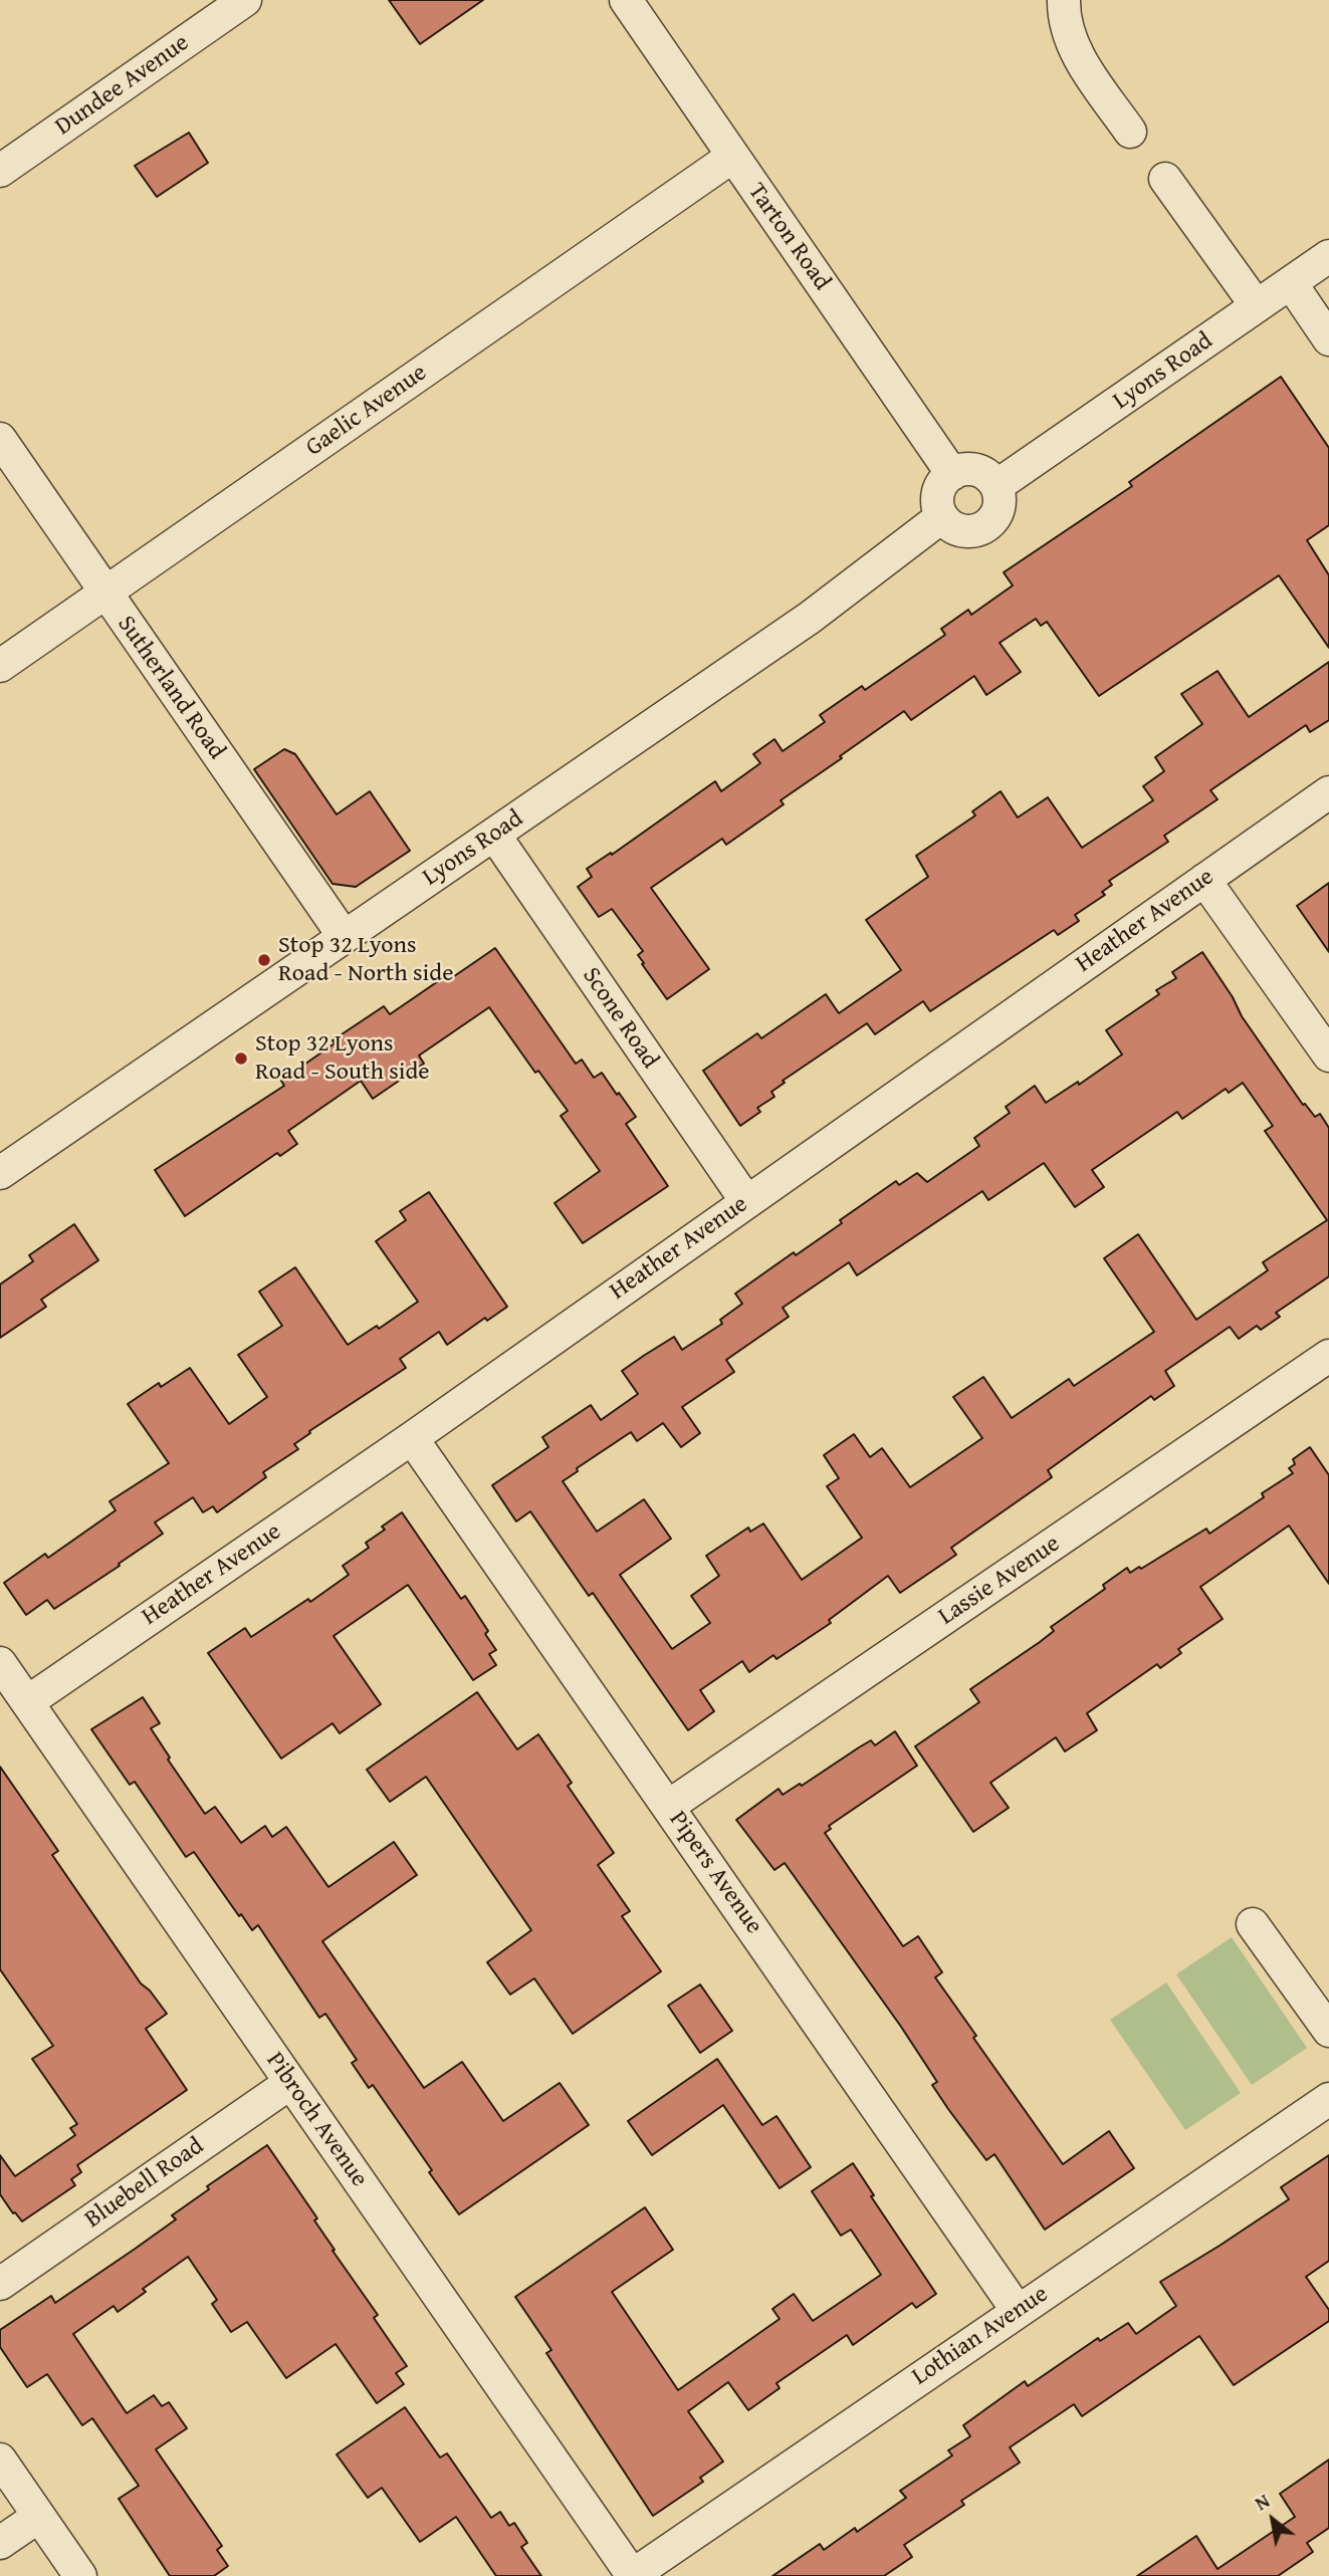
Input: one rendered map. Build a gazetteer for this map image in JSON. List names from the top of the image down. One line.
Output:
{"streets":{"street":["Dundee Avenue","Tarton Road","Lyons Road","Gaelic Avenue","Sutherland Road","Heather Avenue","Scone Road","Lassie Avenue","Pipers Avenue","Pibroch Avenue","Bluebell Road","Lothian Avenue"]},"crossings":[["Tarton Road","Lyons Road"],["Tarton Road","Gaelic Avenue"],["Lyons Road","Sutherland Road"],["Lyons Road","Scone Road"],["Gaelic Avenue","Sutherland Road"],["Heather Avenue","Scone Road"],["Heather Avenue","Pipers Avenue"],["Heather Avenue","Pibroch Avenue"],["Lassie Avenue","Pipers Avenue"],["Pipers Avenue","Lothian Avenue"],["Pibroch Avenue","Bluebell Road"],["Pibroch Avenue","Lothian Avenue"]],"places":["Stop 32 Lyons Road - North side","Stop 32 Lyons Road - South side"],"north":"top left"}
